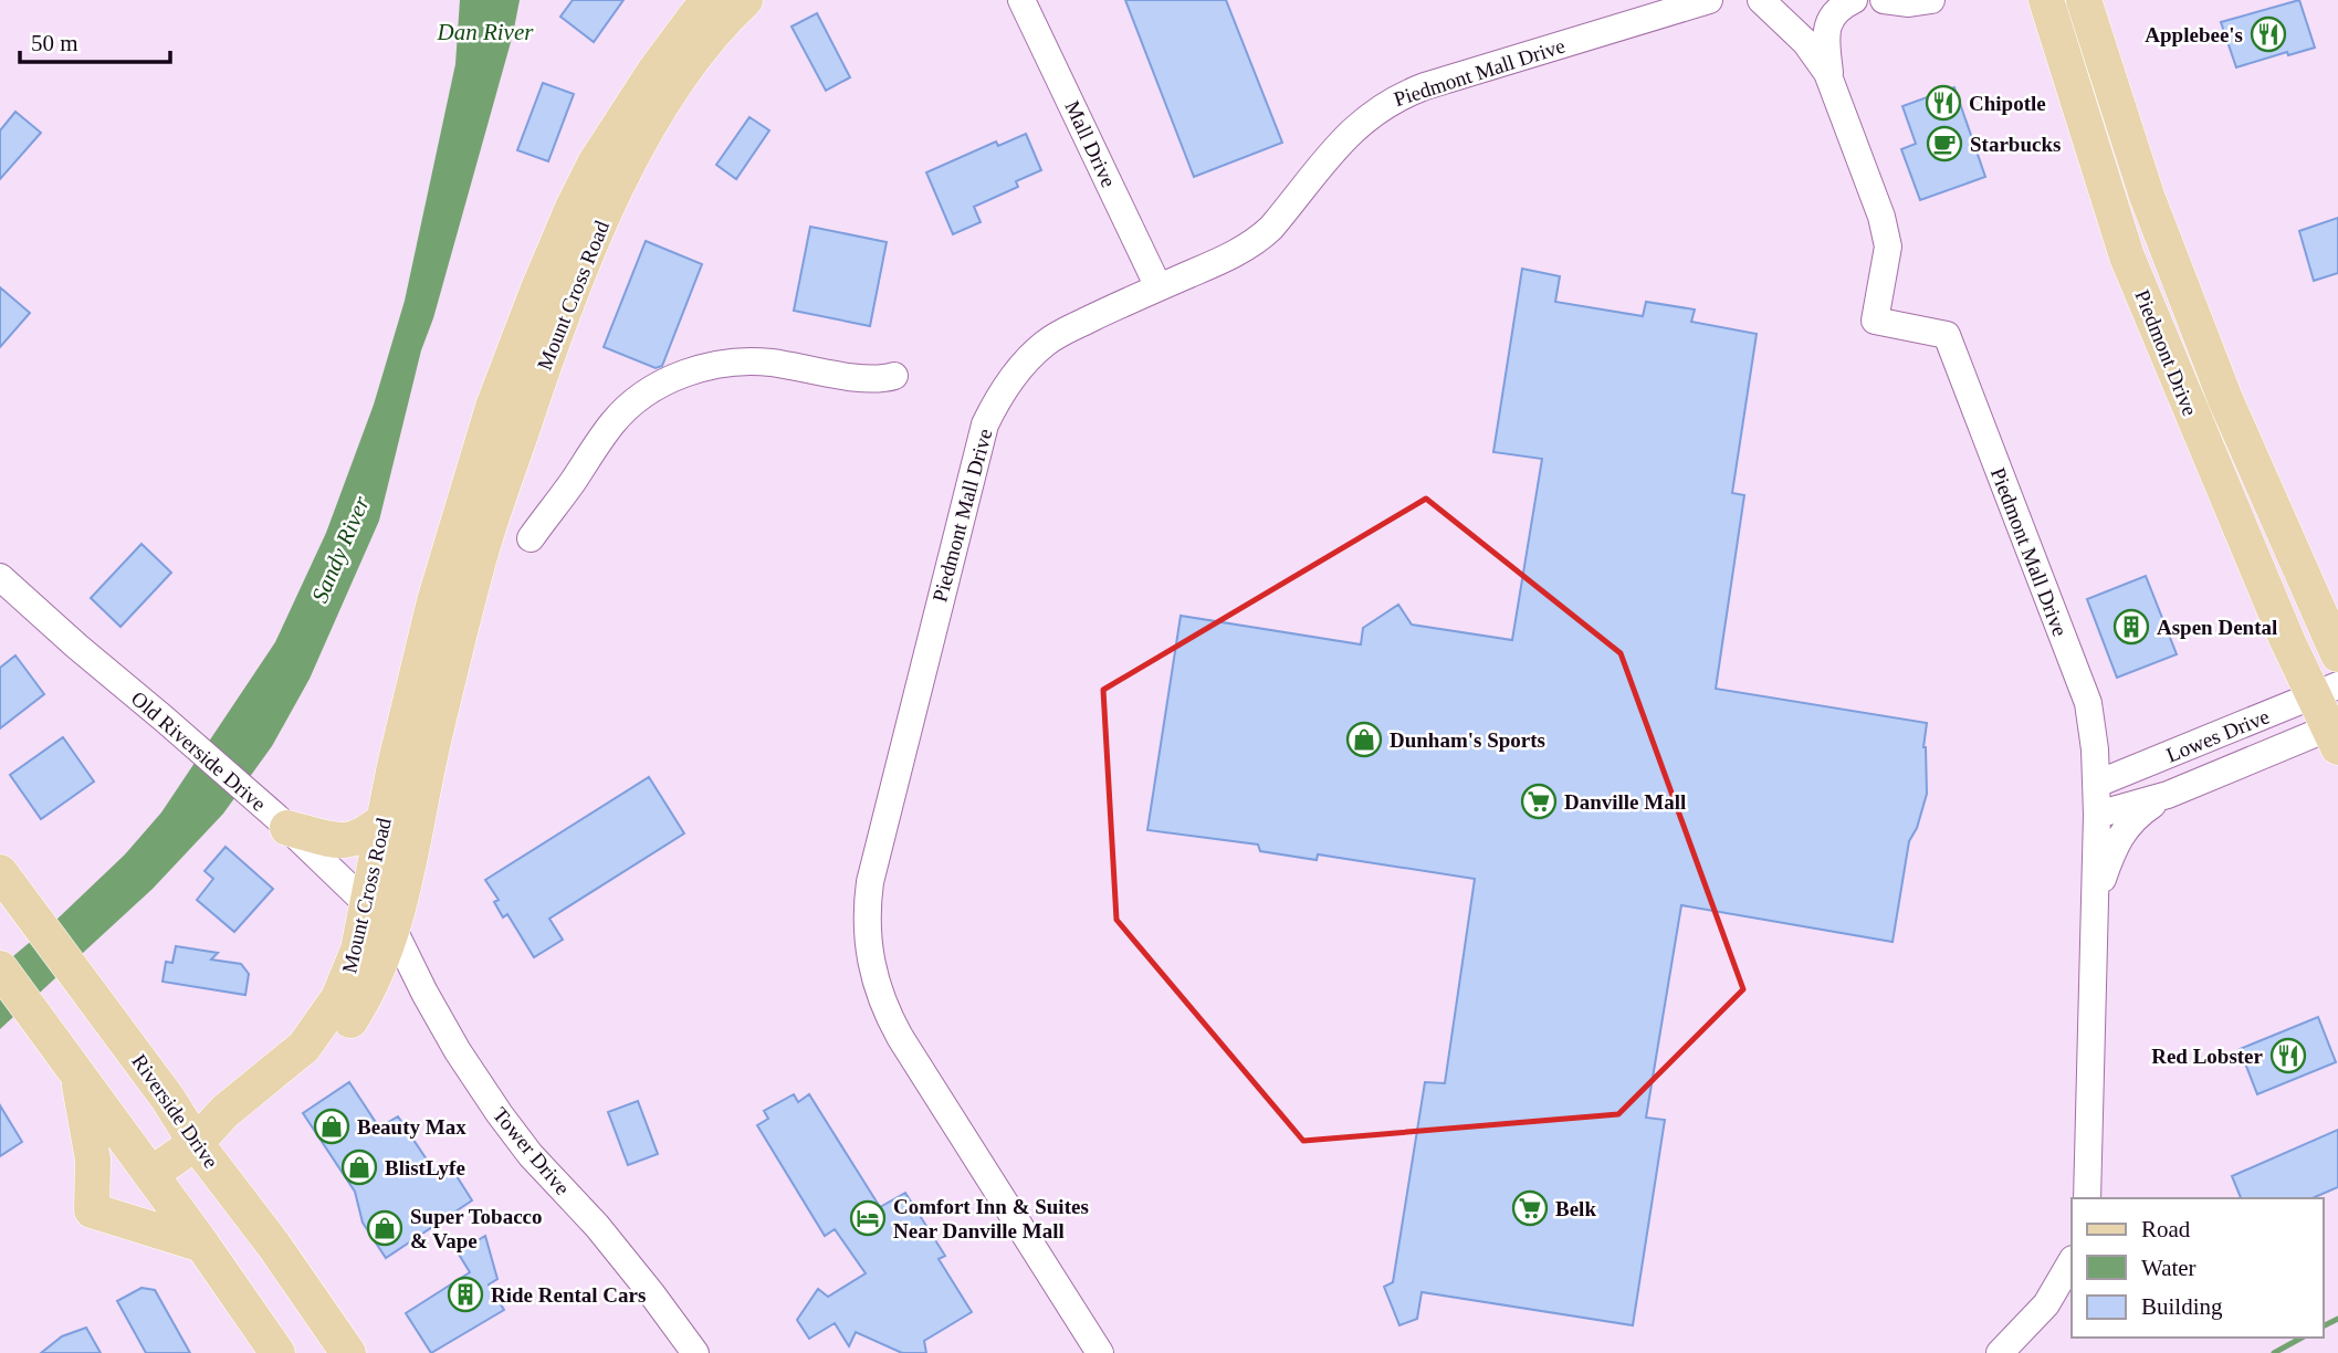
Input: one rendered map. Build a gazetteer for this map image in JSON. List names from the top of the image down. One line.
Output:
{"streets":{"main road":["Mount Cross Road","Piedmont Drive","Riverside Drive"],"street":["Piedmont Mall Drive","Mall Drive","Lowes Drive","Old Riverside Drive","Tower Drive"]},"crossings":[["Piedmont Mall Drive","Mall Drive"],["Piedmont Mall Drive","Lowes Drive"],["Mount Cross Road","Old Riverside Drive"],["Mount Cross Road","Riverside Drive"],["Mount Cross Road","Tower Drive"],["Piedmont Drive","Lowes Drive"],["Old Riverside Drive","Tower Drive"]],"water":["Dan River","Sandy River"],"places":{"restaurant":["Applebee's","Chipotle","Red Lobster"],"cafe":["Starbucks"],"building":["Aspen Dental","Ride Rental Cars"],"shop":["Dunham's Sports","Beauty Max","BlistLyfe","Super Tobacco & Vape"],"supermarket":["Danville Mall","Belk"],"hotel":["Comfort Inn & Suites Near Danville Mall"]},"legend":["Road","Water","Building"],"scale_bar":"50 m"}
